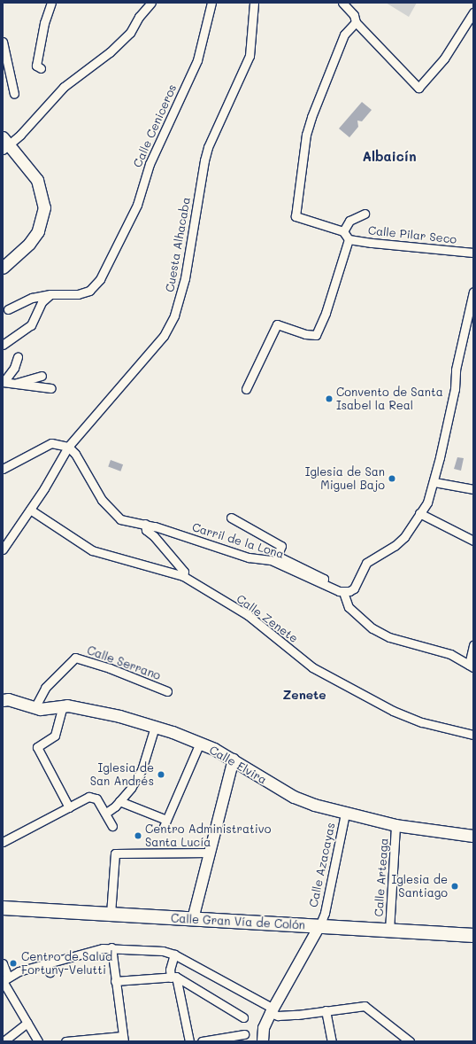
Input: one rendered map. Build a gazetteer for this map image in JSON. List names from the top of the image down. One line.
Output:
{"streets":{"main road":["Calle Elvira","Calle Gran Vía de Colón"],"street":["Calle Ceniceros","Calle Pilar Seco","Cuesta Alhacaba","Carril de la Lona","Calle Zenete","Calle Serrano","Calle Azacayas","Calle Arteaga"]},"crossings":[["Cuesta Alhacaba","Carril de la Lona"],["Cuesta Alhacaba","Calle Zenete"],["Calle Serrano","Calle Elvira"],["Calle Elvira","Calle Azacayas"],["Calle Elvira","Calle Arteaga"],["Calle Azacayas","Calle Gran Vía de Colón"],["Calle Arteaga","Calle Gran Vía de Colón"]],"districts":["Albaicín","Zenete"],"places":["Convento de Santa Isabel la Real","Iglesia de San Miguel Bajo","Iglesia de San Andrés","Centro Administrativo Santa Lucía","Iglesia de Santiago","Centro de Salud Fortuny-Velutti"]}
